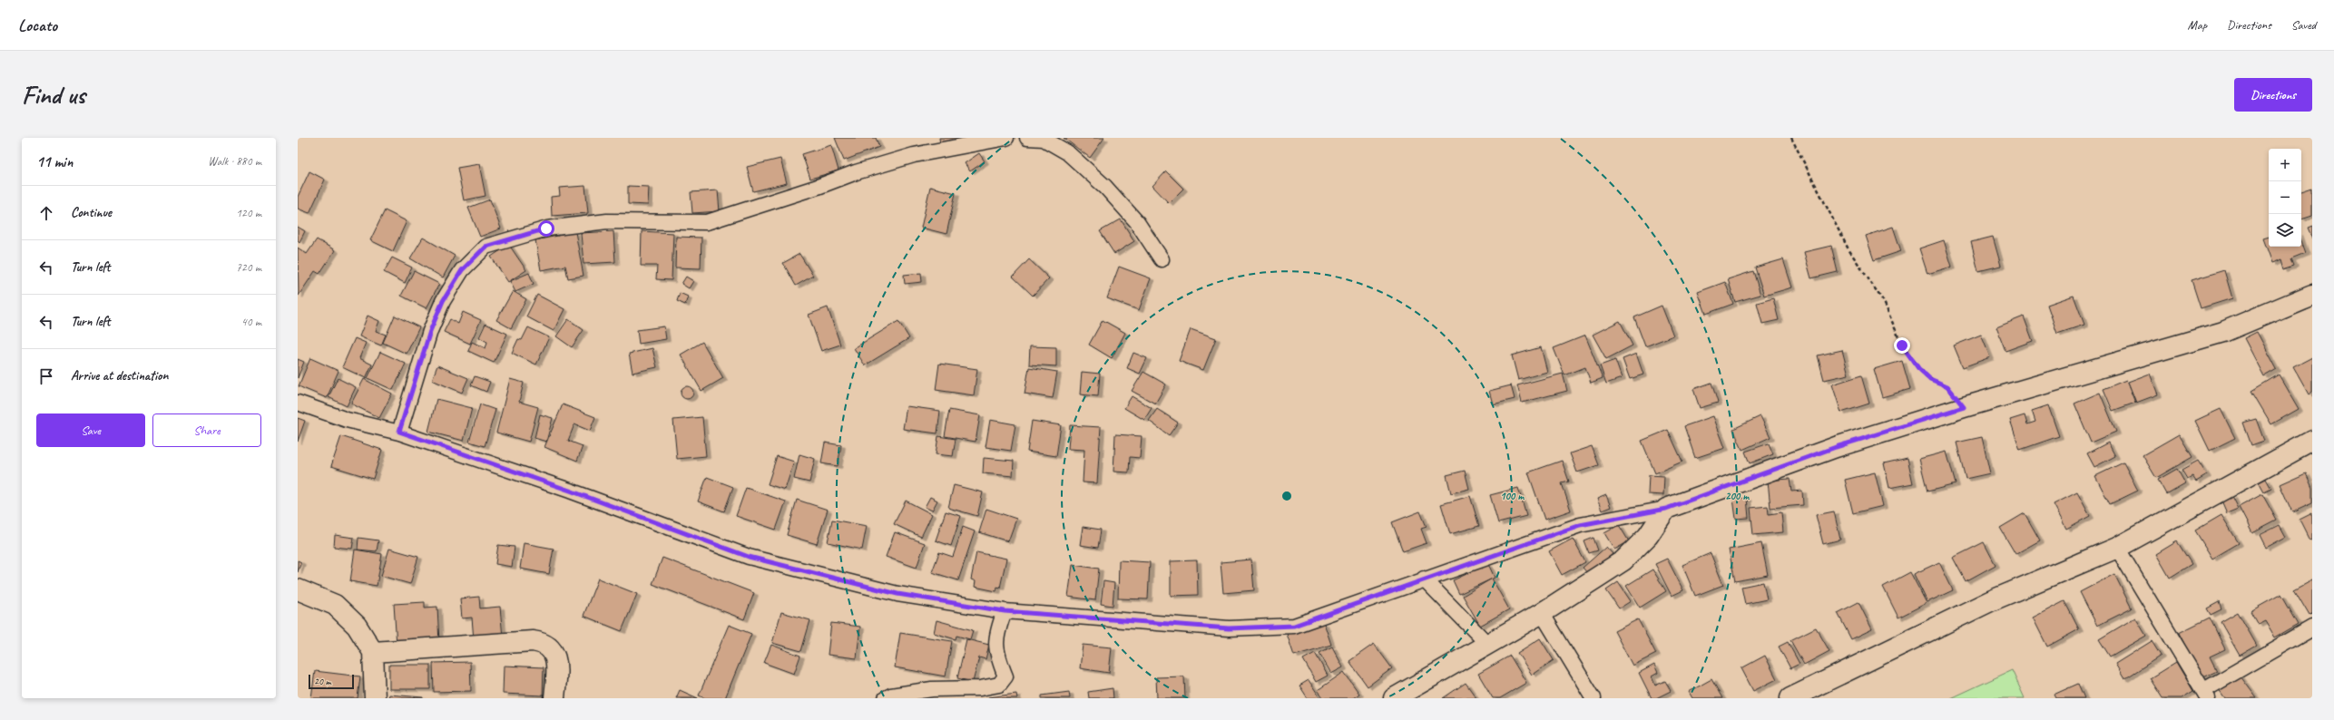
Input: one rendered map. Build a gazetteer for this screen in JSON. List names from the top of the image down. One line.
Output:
{"scale_bar":"20 m","page":{"header":"Locato","nav":["Map","Directions","Saved"],"buttons":["Directions",["Save","Share"]],"title":"Find us","heading":["11 min","Walk · 880 m"],"map_buttons":["+","−"],"list":[["Continue","120 m"],["Turn left","720 m"],["Turn left","40 m"],"Arrive at destination"],"scale":"20 m"},"rings":["100 m","200 m"]}
